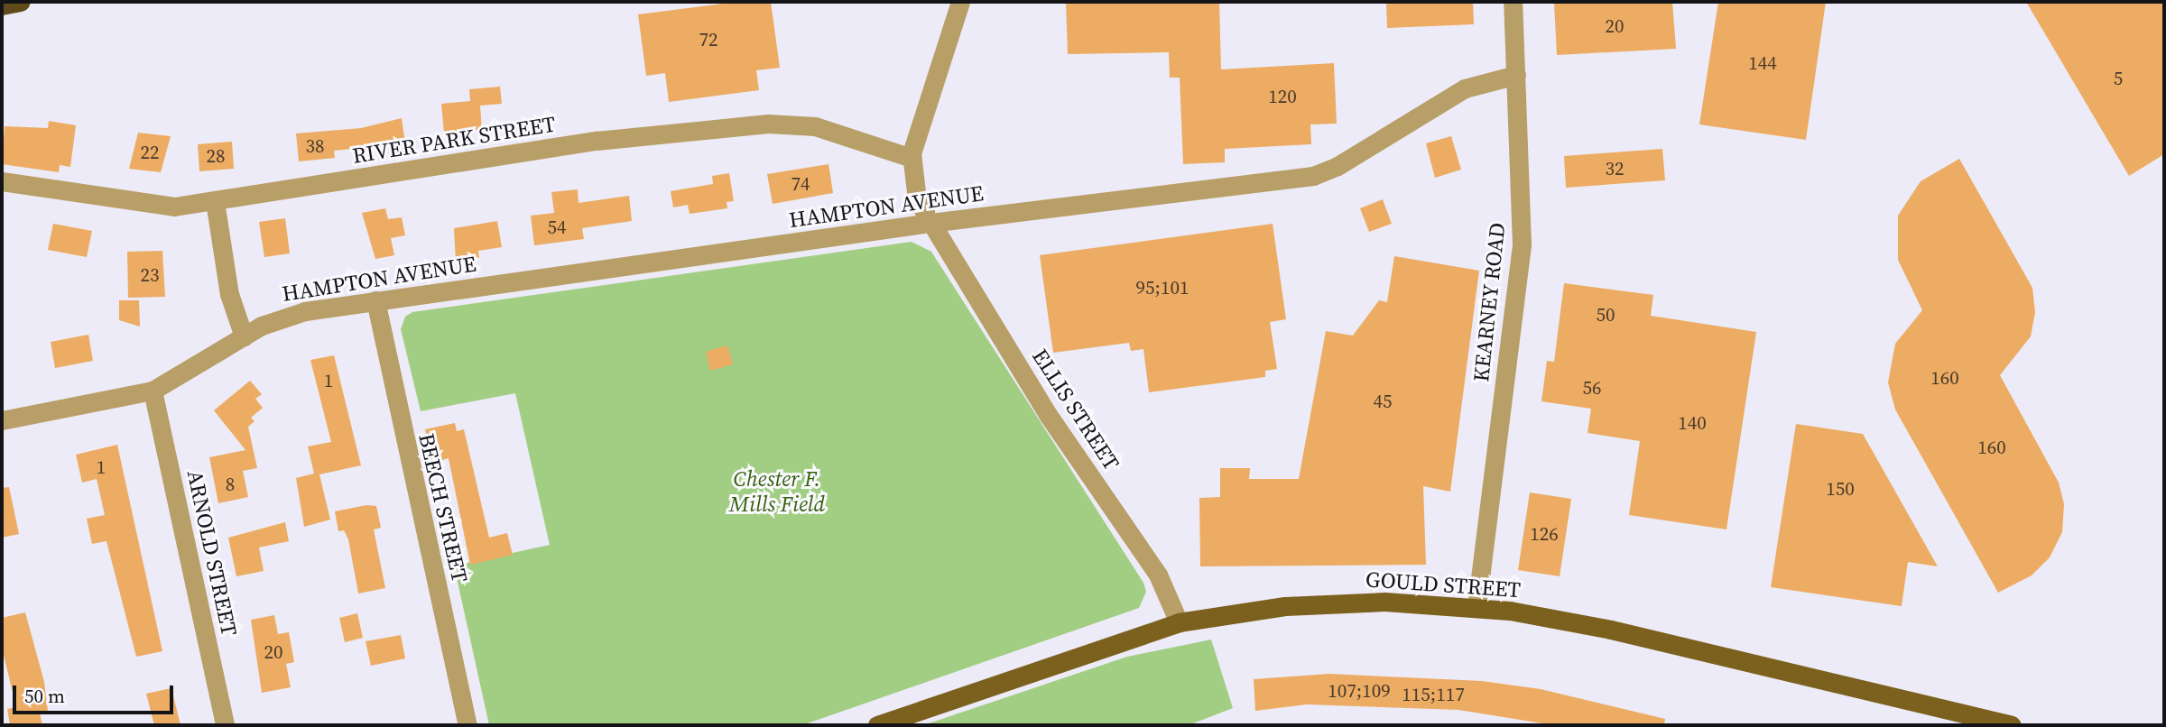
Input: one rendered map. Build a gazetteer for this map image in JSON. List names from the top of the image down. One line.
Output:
{"streets":{"main road":["GOULD STREET"],"street":["RIVER PARK STREET","HAMPTON AVENUE","KEARNEY ROAD","ELLIS STREET","BEECH STREET","ARNOLD STREET"]},"crossings":[["RIVER PARK STREET","ELLIS STREET"],["HAMPTON AVENUE","KEARNEY ROAD"],["HAMPTON AVENUE","ELLIS STREET"],["HAMPTON AVENUE","BEECH STREET"],["HAMPTON AVENUE","ARNOLD STREET"],["KEARNEY ROAD","GOULD STREET"],["ELLIS STREET","GOULD STREET"]],"parks":["Chester F. Mills Field"],"house_numbers":["20","72","144","5","120","38","22","28","32","74","54","23","95;101","50","160","1","56","45","140","160","1","8","150","126","20","107;109","115;117"],"scale_bar":"50 m"}
